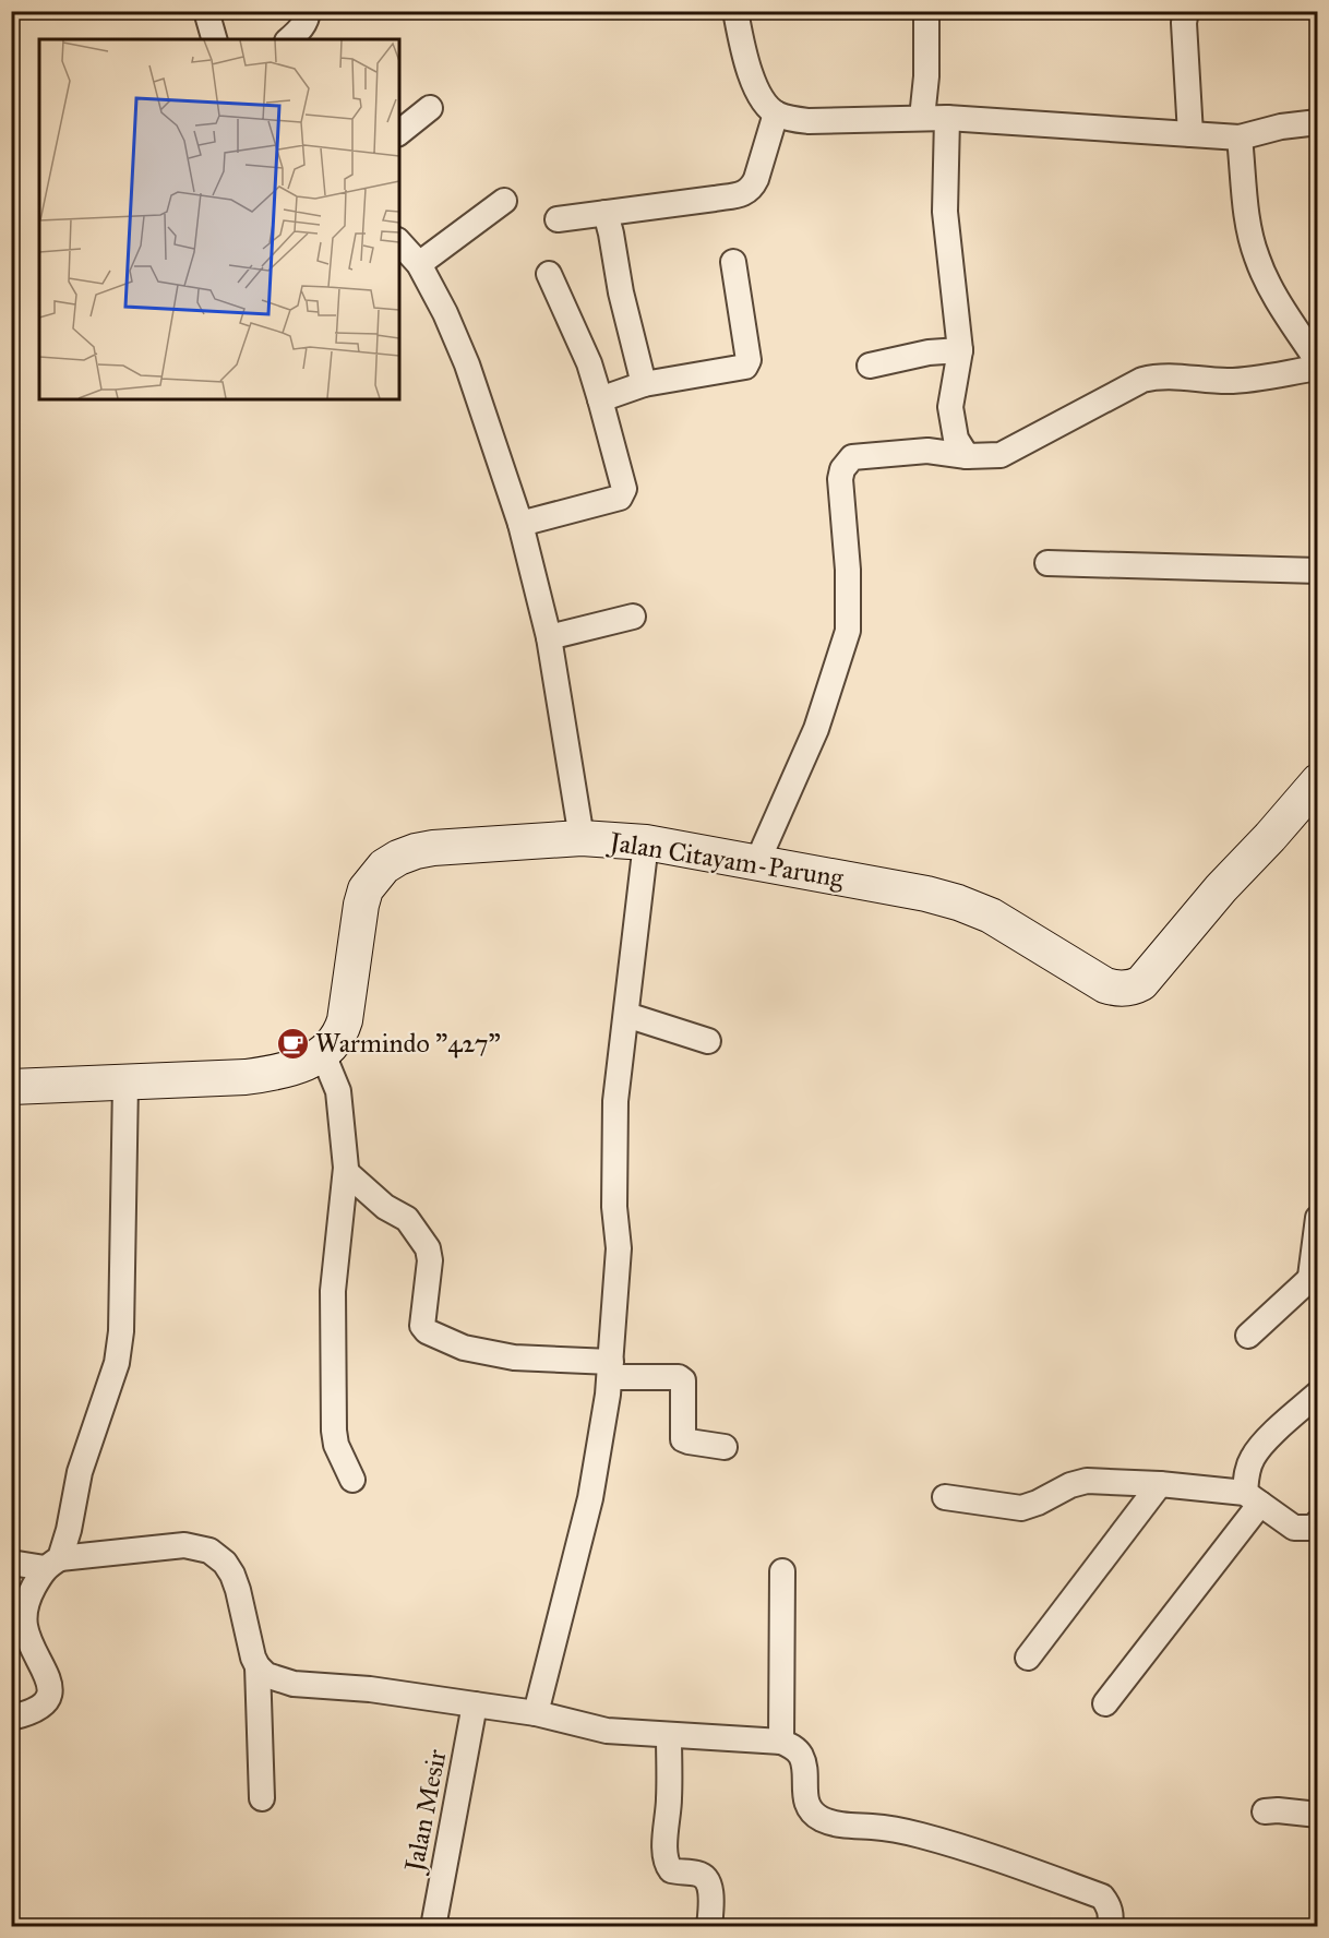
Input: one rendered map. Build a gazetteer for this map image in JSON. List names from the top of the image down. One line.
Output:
{"streets":{"street":["Jalan Citayam-Parung","Jalan Mesir"]},"places":{"cafe":["Warmindo \"427\""]}}
